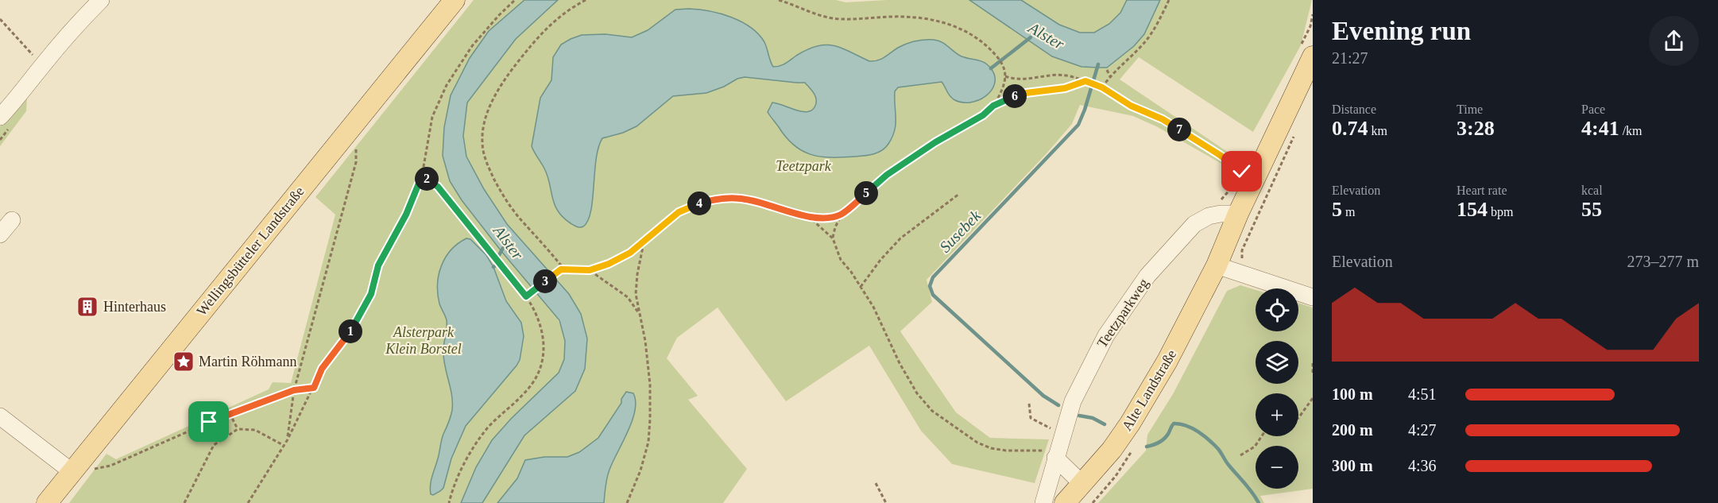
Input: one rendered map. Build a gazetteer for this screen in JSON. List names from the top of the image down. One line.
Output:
{"streets":{"main road":["Wellingsbütteler Landstraße","Alte Landstraße"],"street":["Teetzparkweg"]},"crossings":[["Teetzparkweg","Alte Landstraße"]],"water":["Alster","Susebek"],"parks":["Teetzpark","Alsterpark Klein Borstel"],"places":{"building":["Hinterhaus"],"place":["Martin Röhmann"]},"page":{"heading":["Evening run","21:27"],"stats":[["Distance","0.74 km"],["Time","3:28"],["Pace","4:41 /km"],["Elevation","5 m"],["Heart rate","154 bpm"],["kcal","55"]],"pins":["6","7","2","5","4","3","1"],"chart":["Elevation","273–277 m"],"map_buttons":["+","−"],"list":[{"name":"100 m","note":"4:51"},{"name":"200 m","note":"4:27"},{"name":"300 m","note":"4:36"}]}}
